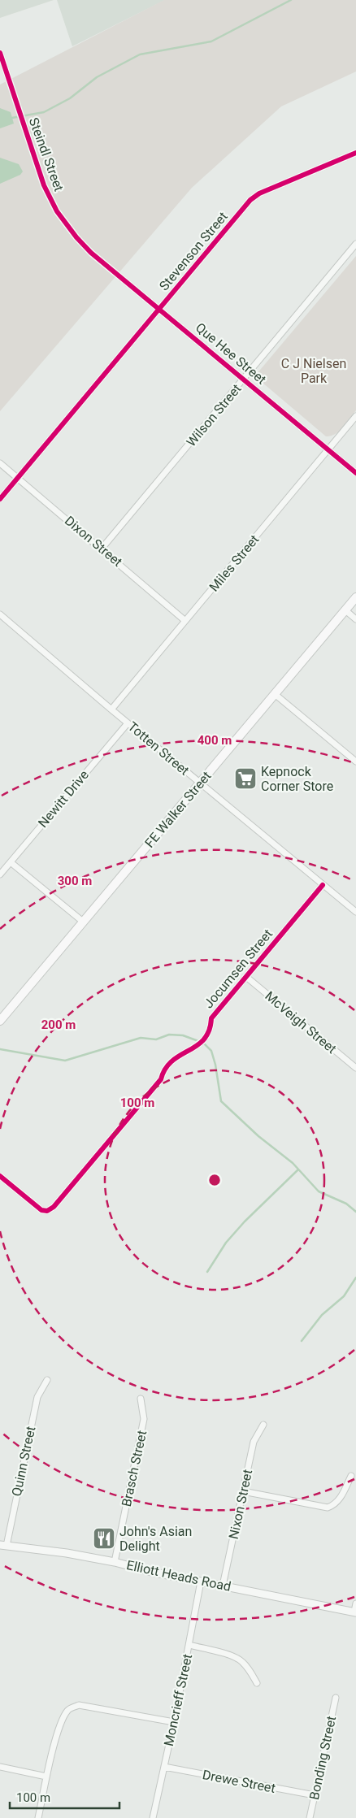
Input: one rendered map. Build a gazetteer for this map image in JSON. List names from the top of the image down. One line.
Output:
{"streets":{"main road":["FE Walker Street"],"street":["Steindl Street","Stevenson Street","Que Hee Street","Wilson Street","Dixon Street","Miles Street","Totten Street","Newitt Drive","Jocumsen Street","McVeigh Street","Quinn Street","Brasch Street","Nixon Street","Elliott Heads Road","Moncrieff Street","Bonding Street","Drewe Street"]},"crossings":[["Steindl Street","Que Hee Street"],["Stevenson Street","Que Hee Street"],["Stevenson Street","Dixon Street"],["Que Hee Street","Wilson Street"],["Que Hee Street","Miles Street"],["Wilson Street","Dixon Street"],["Dixon Street","Miles Street"],["Miles Street","Totten Street"],["Totten Street","Newitt Drive"],["Totten Street","FE Walker Street"],["Totten Street","Jocumsen Street"],["Jocumsen Street","McVeigh Street"],["Quinn Street","Elliott Heads Road"],["Brasch Street","Elliott Heads Road"],["Nixon Street","Elliott Heads Road"],["Elliott Heads Road","Moncrieff Street"],["Moncrieff Street","Drewe Street"],["Bonding Street","Drewe Street"]],"parks":["C J Nielsen Park"],"places":{"supermarket":["Kepnock Corner Store"],"restaurant":["John's Asian Delight"]},"scale_bar":"100 m","rings":["400 m","300 m","200 m","100 m"]}
